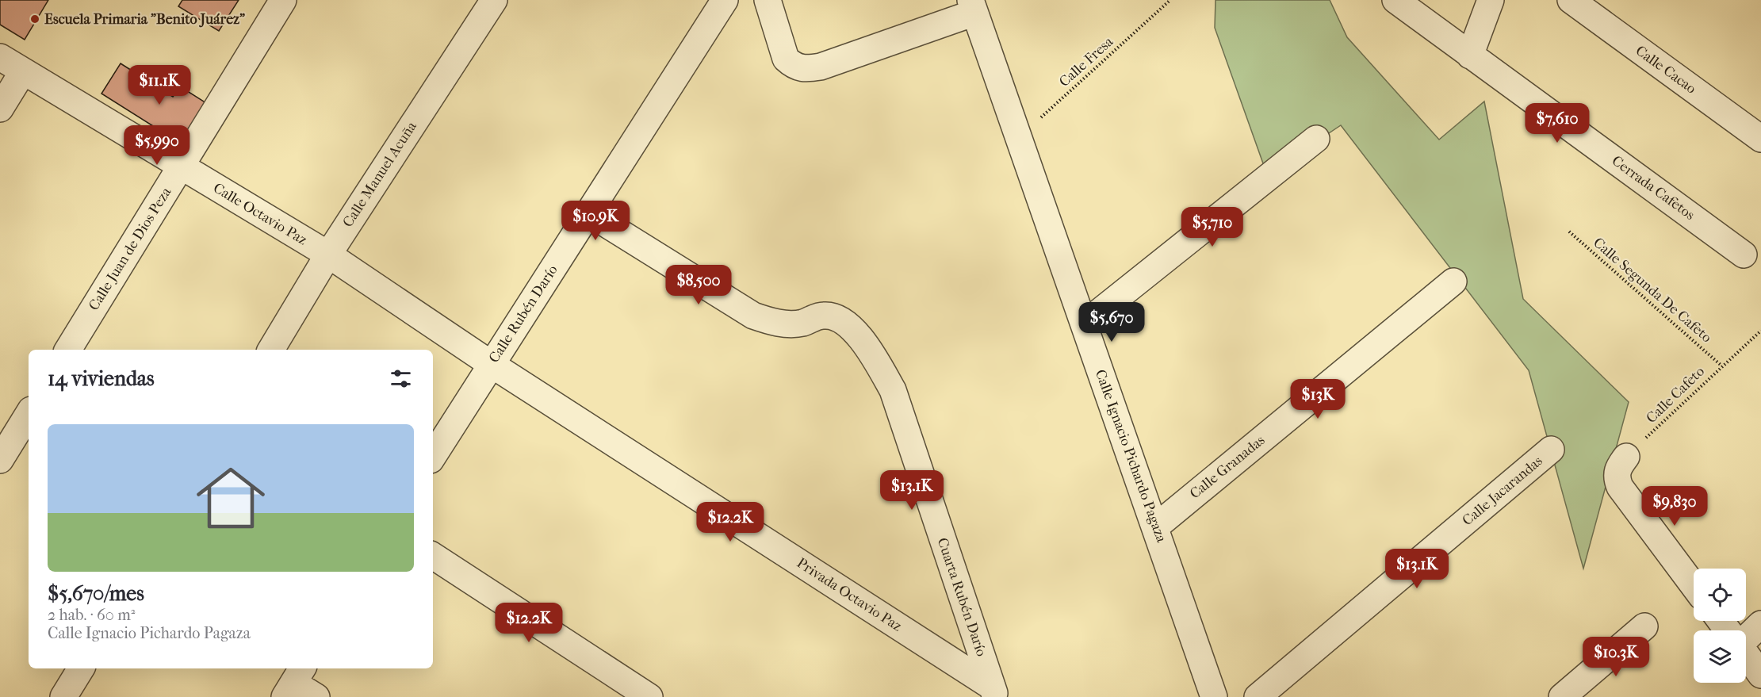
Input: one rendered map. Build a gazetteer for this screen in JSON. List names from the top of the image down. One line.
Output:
{"streets":{"street":["Calle Cacao","Calle Manuel Acuña","Cerrada Cafetos","Calle Octavio Paz","Calle Juan de Dios Peza","Calle Rubén Darío","Calle Ignacio Pichardo Pagaza","Calle Granadas","Calle Jacarandas","Privada Octavio Paz","Cuarta Rubén Darío"],"path":["Calle Fresa","Calle Segunda De Cafeto","Calle Cafeto"]},"crossings":[["Calle Fresa","Calle Ignacio Pichardo Pagaza"],["Calle Manuel Acuña","Calle Octavio Paz"],["Calle Octavio Paz","Calle Juan de Dios Peza"],["Calle Octavio Paz","Calle Rubén Darío"],["Calle Octavio Paz","Privada Octavio Paz"],["Calle Segunda De Cafeto","Calle Cafeto"],["Calle Rubén Darío","Privada Octavio Paz"],["Calle Rubén Darío","Cuarta Rubén Darío"],["Calle Ignacio Pichardo Pagaza","Calle Granadas"],["Privada Octavio Paz","Cuarta Rubén Darío"]],"places":["Escuela Primaria \"Benito Juárez\""],"page":{"price":["$11.1K","$7,610","$5,990","$10.9K","$5,710","$8,500","$5,670","$13K","$13.1K","$9,830","$12.2K","$13.1K","$12.2K","$10.3K"],"heading":"14 viviendas","list":[{"name":"$5,670/mes","note":"2 hab. · 60 m² · Calle Ignacio Pichardo Pagaza"}]}}
